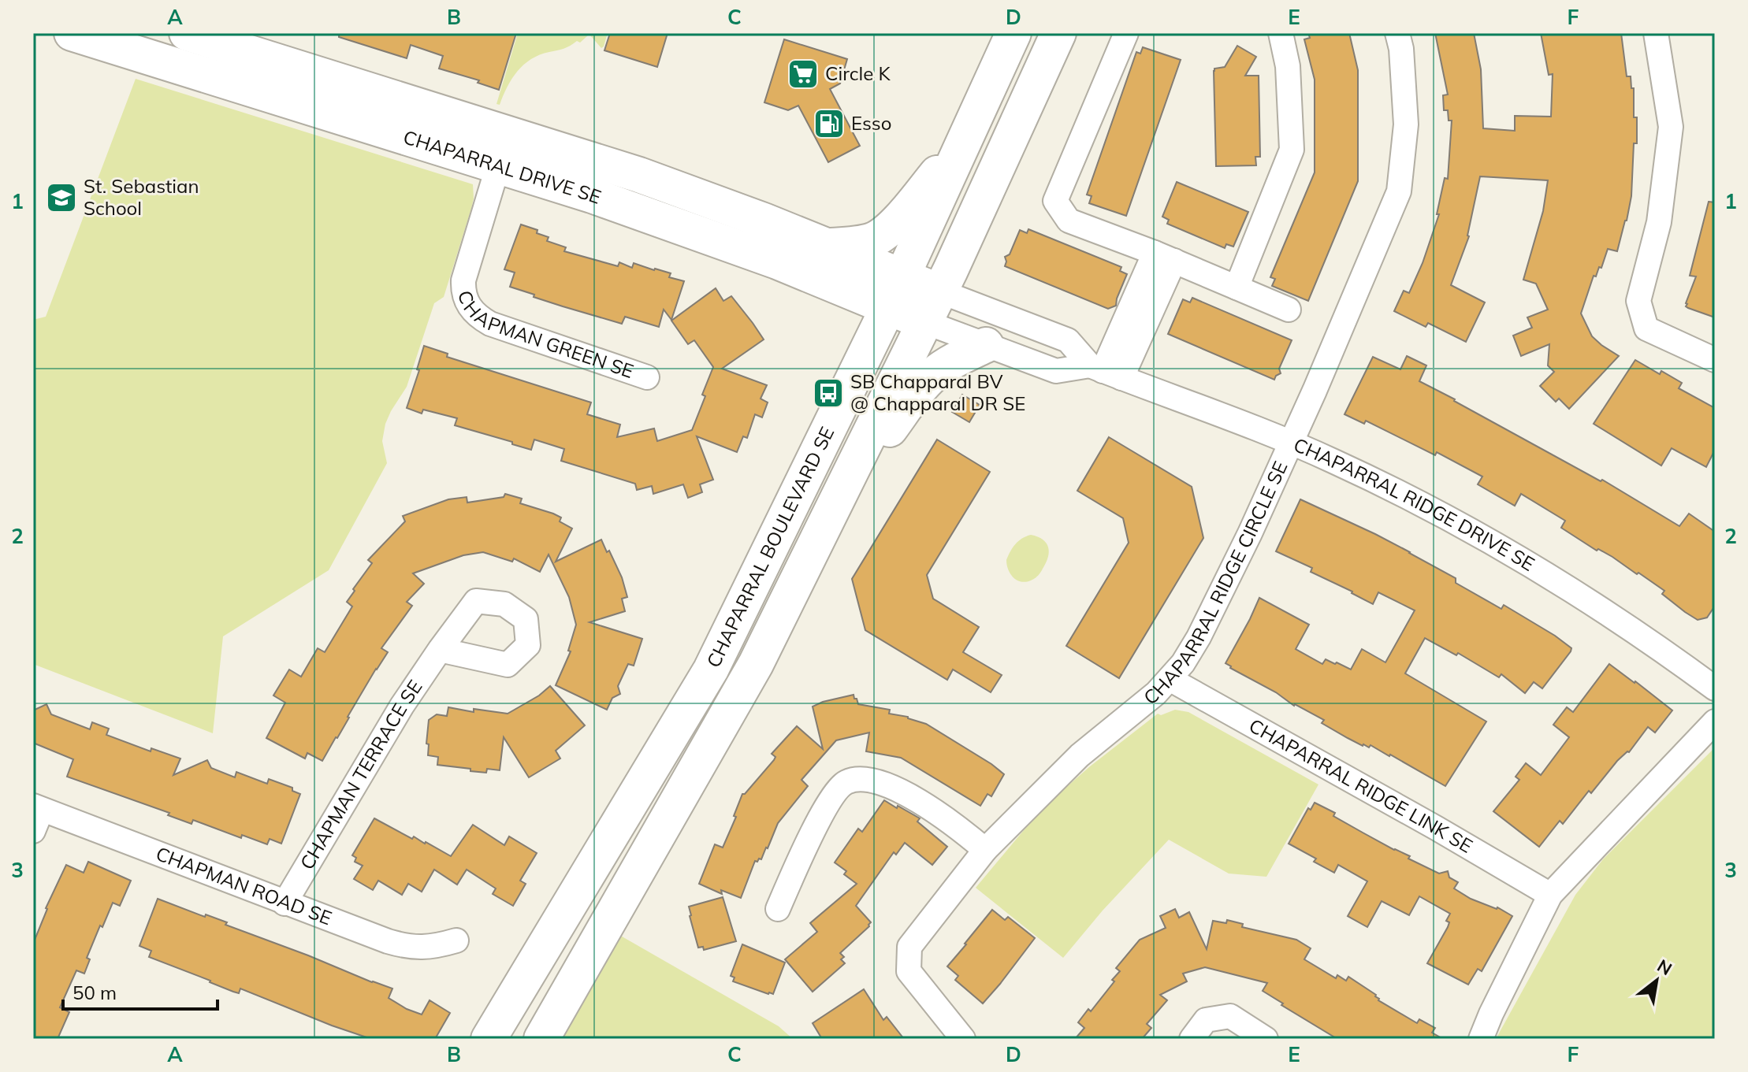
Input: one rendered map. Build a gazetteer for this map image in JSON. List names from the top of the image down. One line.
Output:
{"streets":{"main road":["CHAPARRAL DRIVE SE","CHAPARRAL BOULEVARD SE"],"street":["CHAPMAN GREEN SE","CHAPARRAL RIDGE DRIVE SE","CHAPARRAL RIDGE CIRCLE SE","CHAPMAN TERRACE SE","CHAPARRAL RIDGE LINK SE","CHAPMAN ROAD SE"]},"crossings":[["CHAPARRAL DRIVE SE","CHAPMAN GREEN SE"],["CHAPARRAL DRIVE SE","CHAPARRAL RIDGE DRIVE SE"],["CHAPARRAL DRIVE SE","CHAPARRAL BOULEVARD SE"],["CHAPARRAL RIDGE DRIVE SE","CHAPARRAL BOULEVARD SE"],["CHAPARRAL RIDGE DRIVE SE","CHAPARRAL RIDGE CIRCLE SE"],["CHAPARRAL RIDGE CIRCLE SE","CHAPARRAL RIDGE LINK SE"],["CHAPMAN TERRACE SE","CHAPMAN ROAD SE"]],"places":{"supermarket":["Circle K"],"fuel station":["Esso"],"school or university":["St. Sebastian School"],"bus stop":["SB Chapparal BV @ Chapparal DR SE"]},"scale_bar":"50 m","north":"top right","grid":{"columns":["A","B","C","D","E","F"],"rows":["1","2","3"]}}
